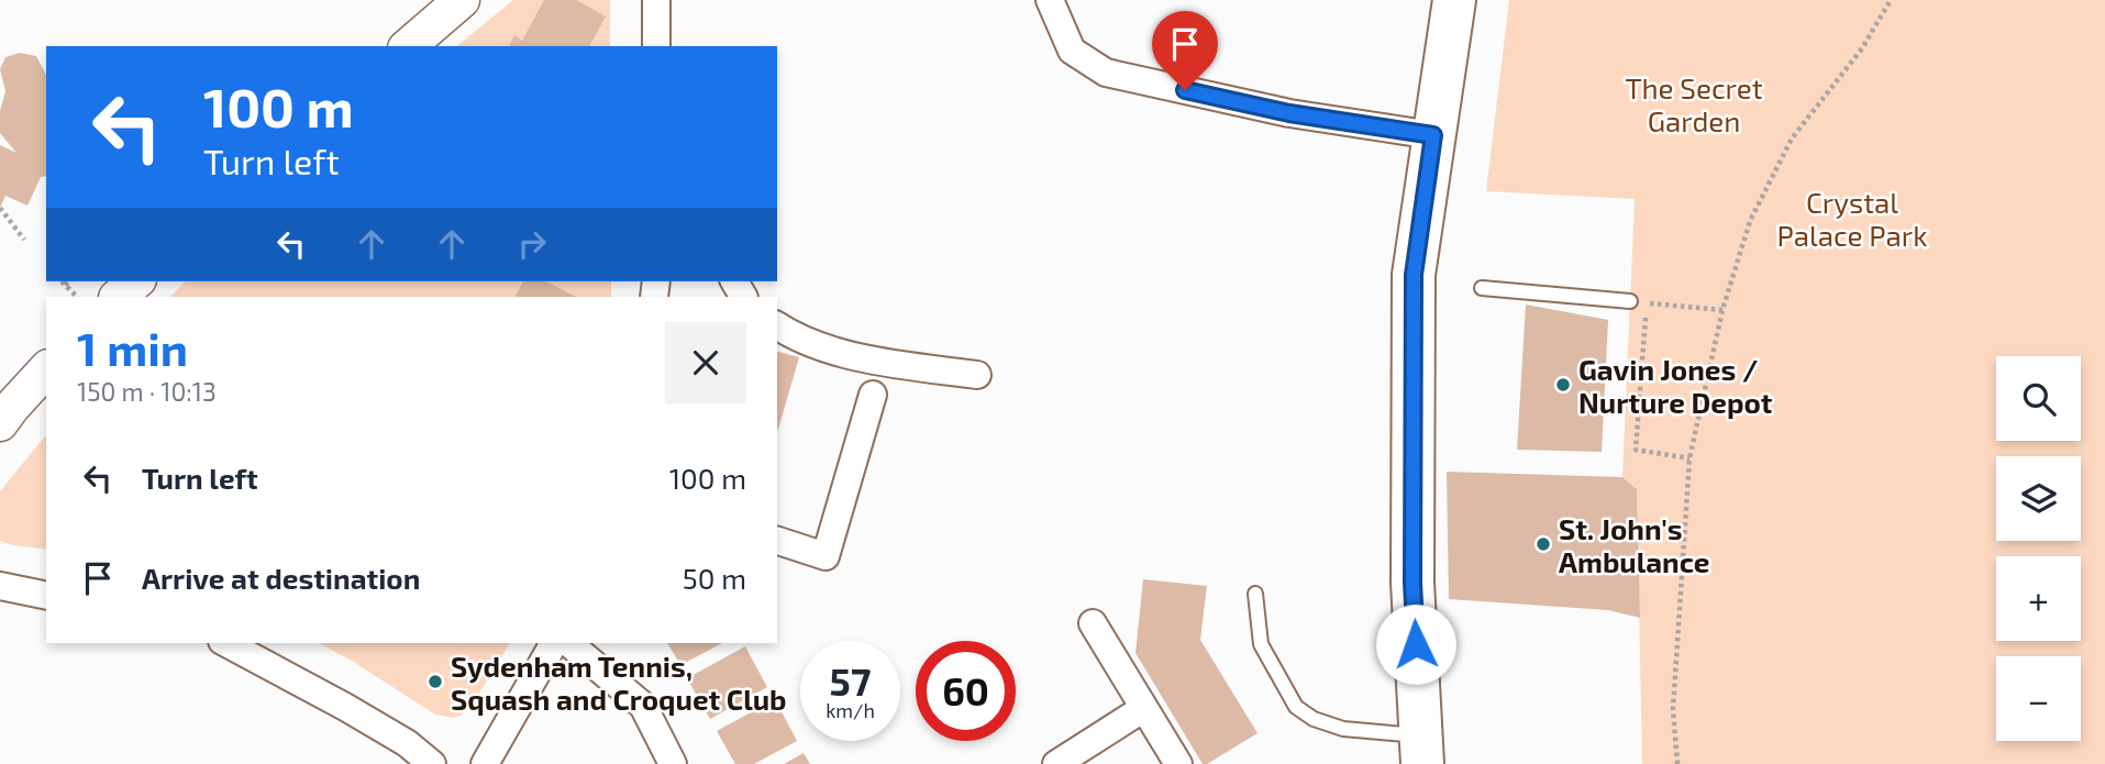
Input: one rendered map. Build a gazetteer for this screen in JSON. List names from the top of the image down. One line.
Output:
{"parks":["The Secret Garden","Crystal Palace Park"],"places":["Gavin Jones / Nurture Depot","St. John's Ambulance","Sydenham Tennis, Squash and Croquet Club"],"page":{"turn":["100 m","Turn left"],"heading":["1 min","150 m · 10:13"],"map_buttons":["+","−"],"list":[{"name":"Turn left","value":"100 m"},{"name":"Arrive at destination","value":"50 m"}],"speed":"57 km/h","limit":"60"}}
